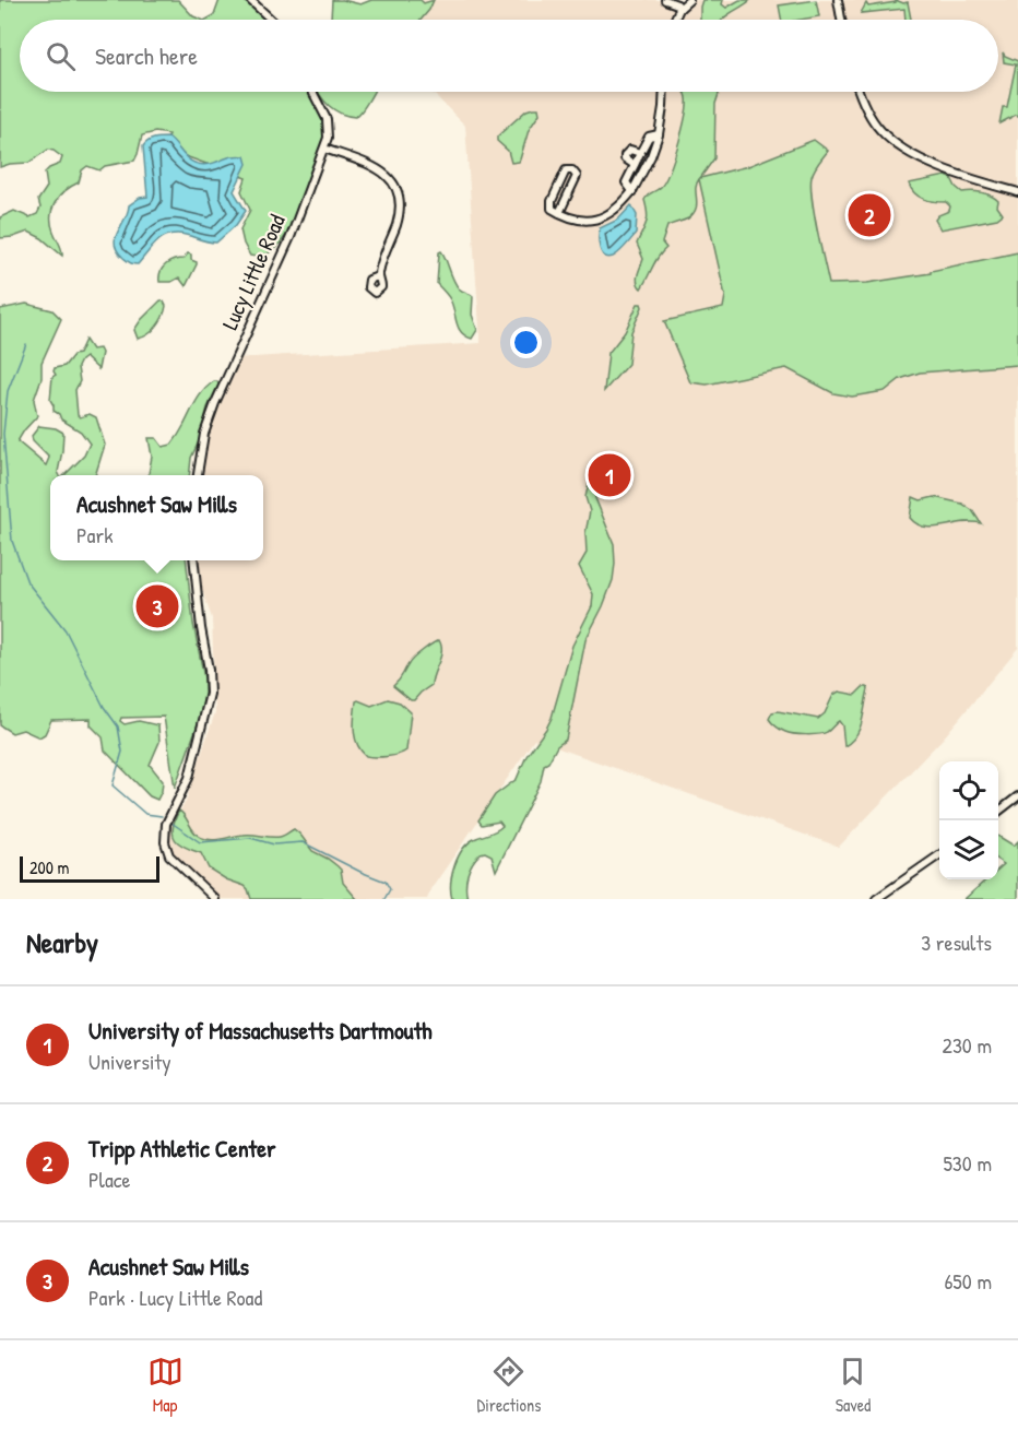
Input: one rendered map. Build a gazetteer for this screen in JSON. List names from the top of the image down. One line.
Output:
{"streets":{"street":["Lucy Little Road"]},"scale_bar":"200 m","page":{"search":"Search here","pins":["2","1","3"],"popup":["Acushnet Saw Mills","Park"],"scale":"200 m","heading":["Nearby","3 results"],"list":[{"mark":"1","name":"University of Massachusetts Dartmouth","note":"University","value":"230 m"},{"mark":"2","name":"Tripp Athletic Center","note":"Place","value":"530 m"},{"mark":"3","name":"Acushnet Saw Mills","note":"Park · Lucy Little Road","value":"650 m"}],"nav":["Map","Directions","Saved"]}}
